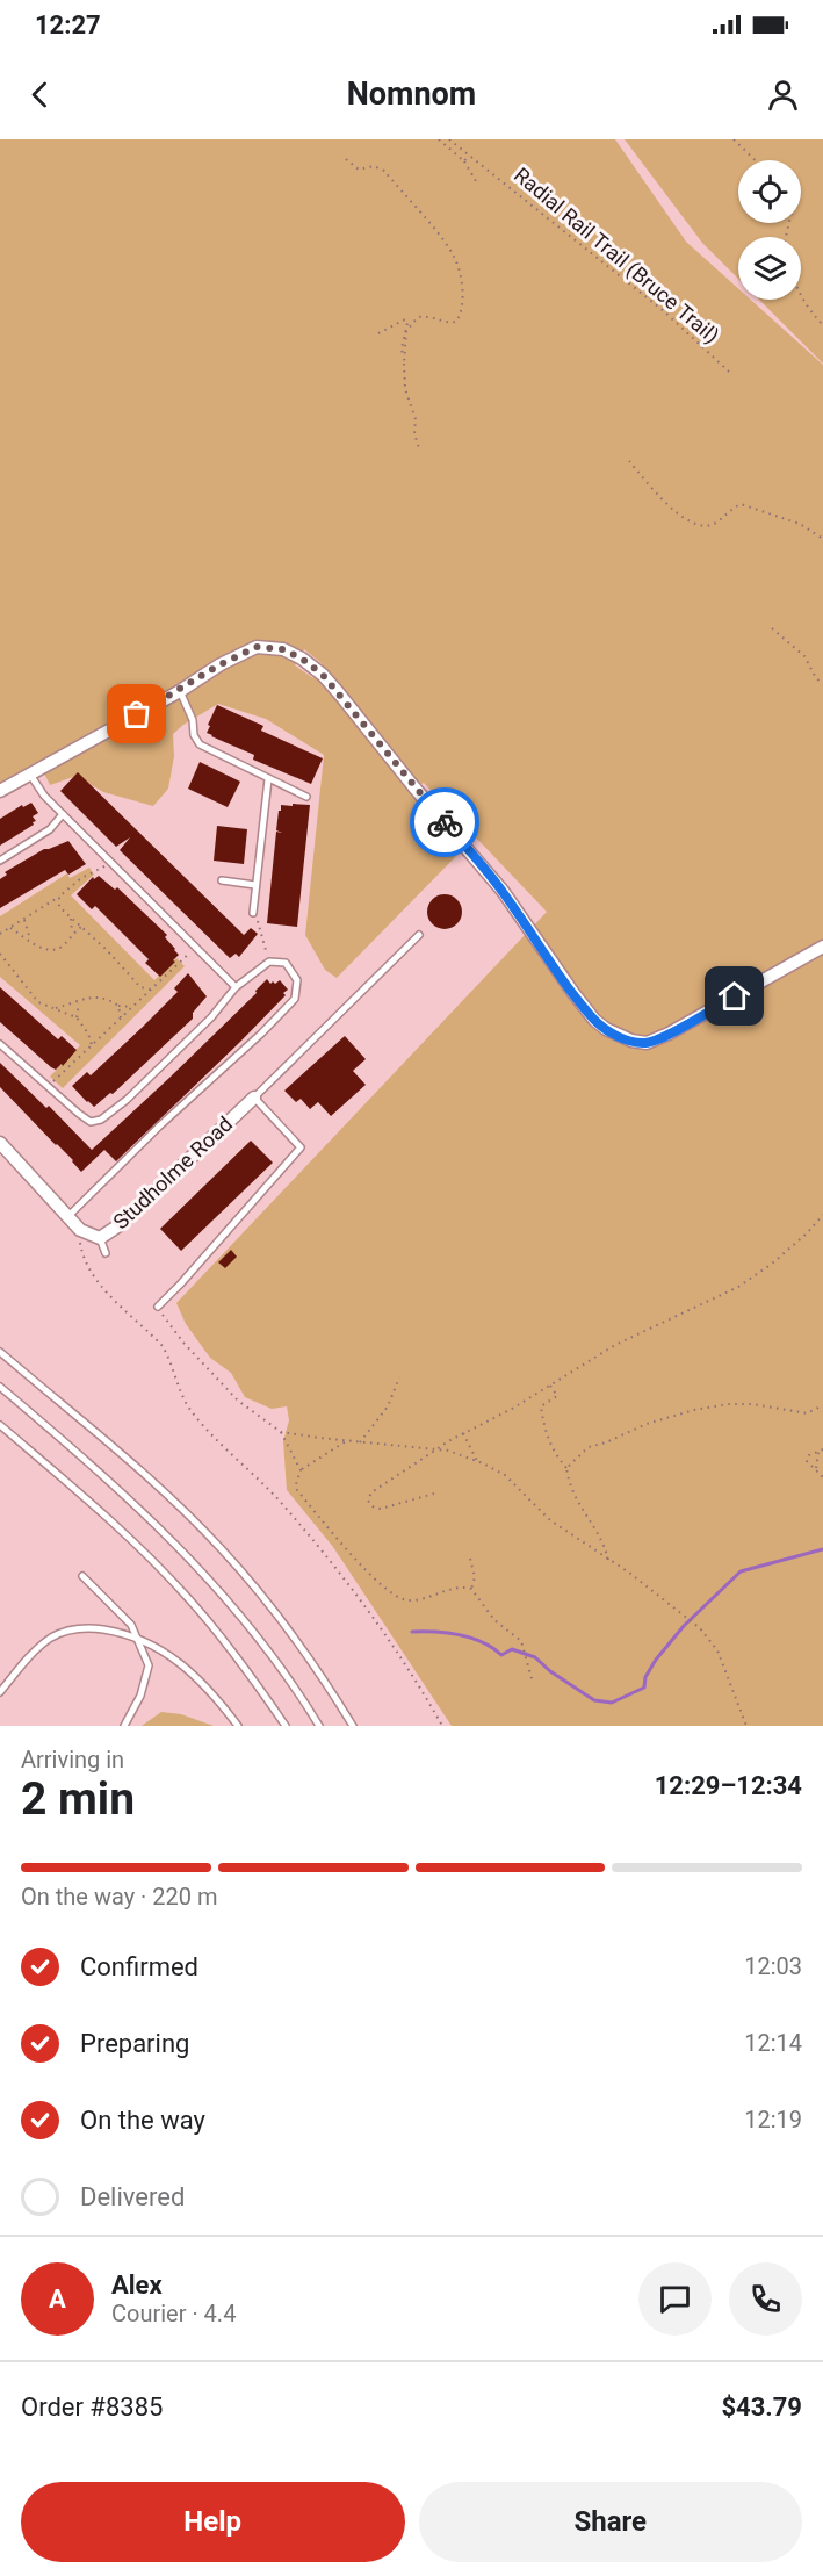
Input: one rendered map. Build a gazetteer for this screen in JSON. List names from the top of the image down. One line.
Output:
{"streets":{"street":["Studholme Road"],"path":["Radial Rail Trail (Bruce Trail)"]},"page":{"status":"12:27","header":"Nomnom","heading":["2 min","Arriving in","12:29–12:34"],"panel":["Alex","Courier · 4.4","Order #8385","$43.79"],"bar":"On the way · 220 m","list":[["Confirmed","12:03"],["Preparing","12:14"],["On the way","12:19"],"Delivered"],"round":"A","buttons":["Help","Share"]}}
